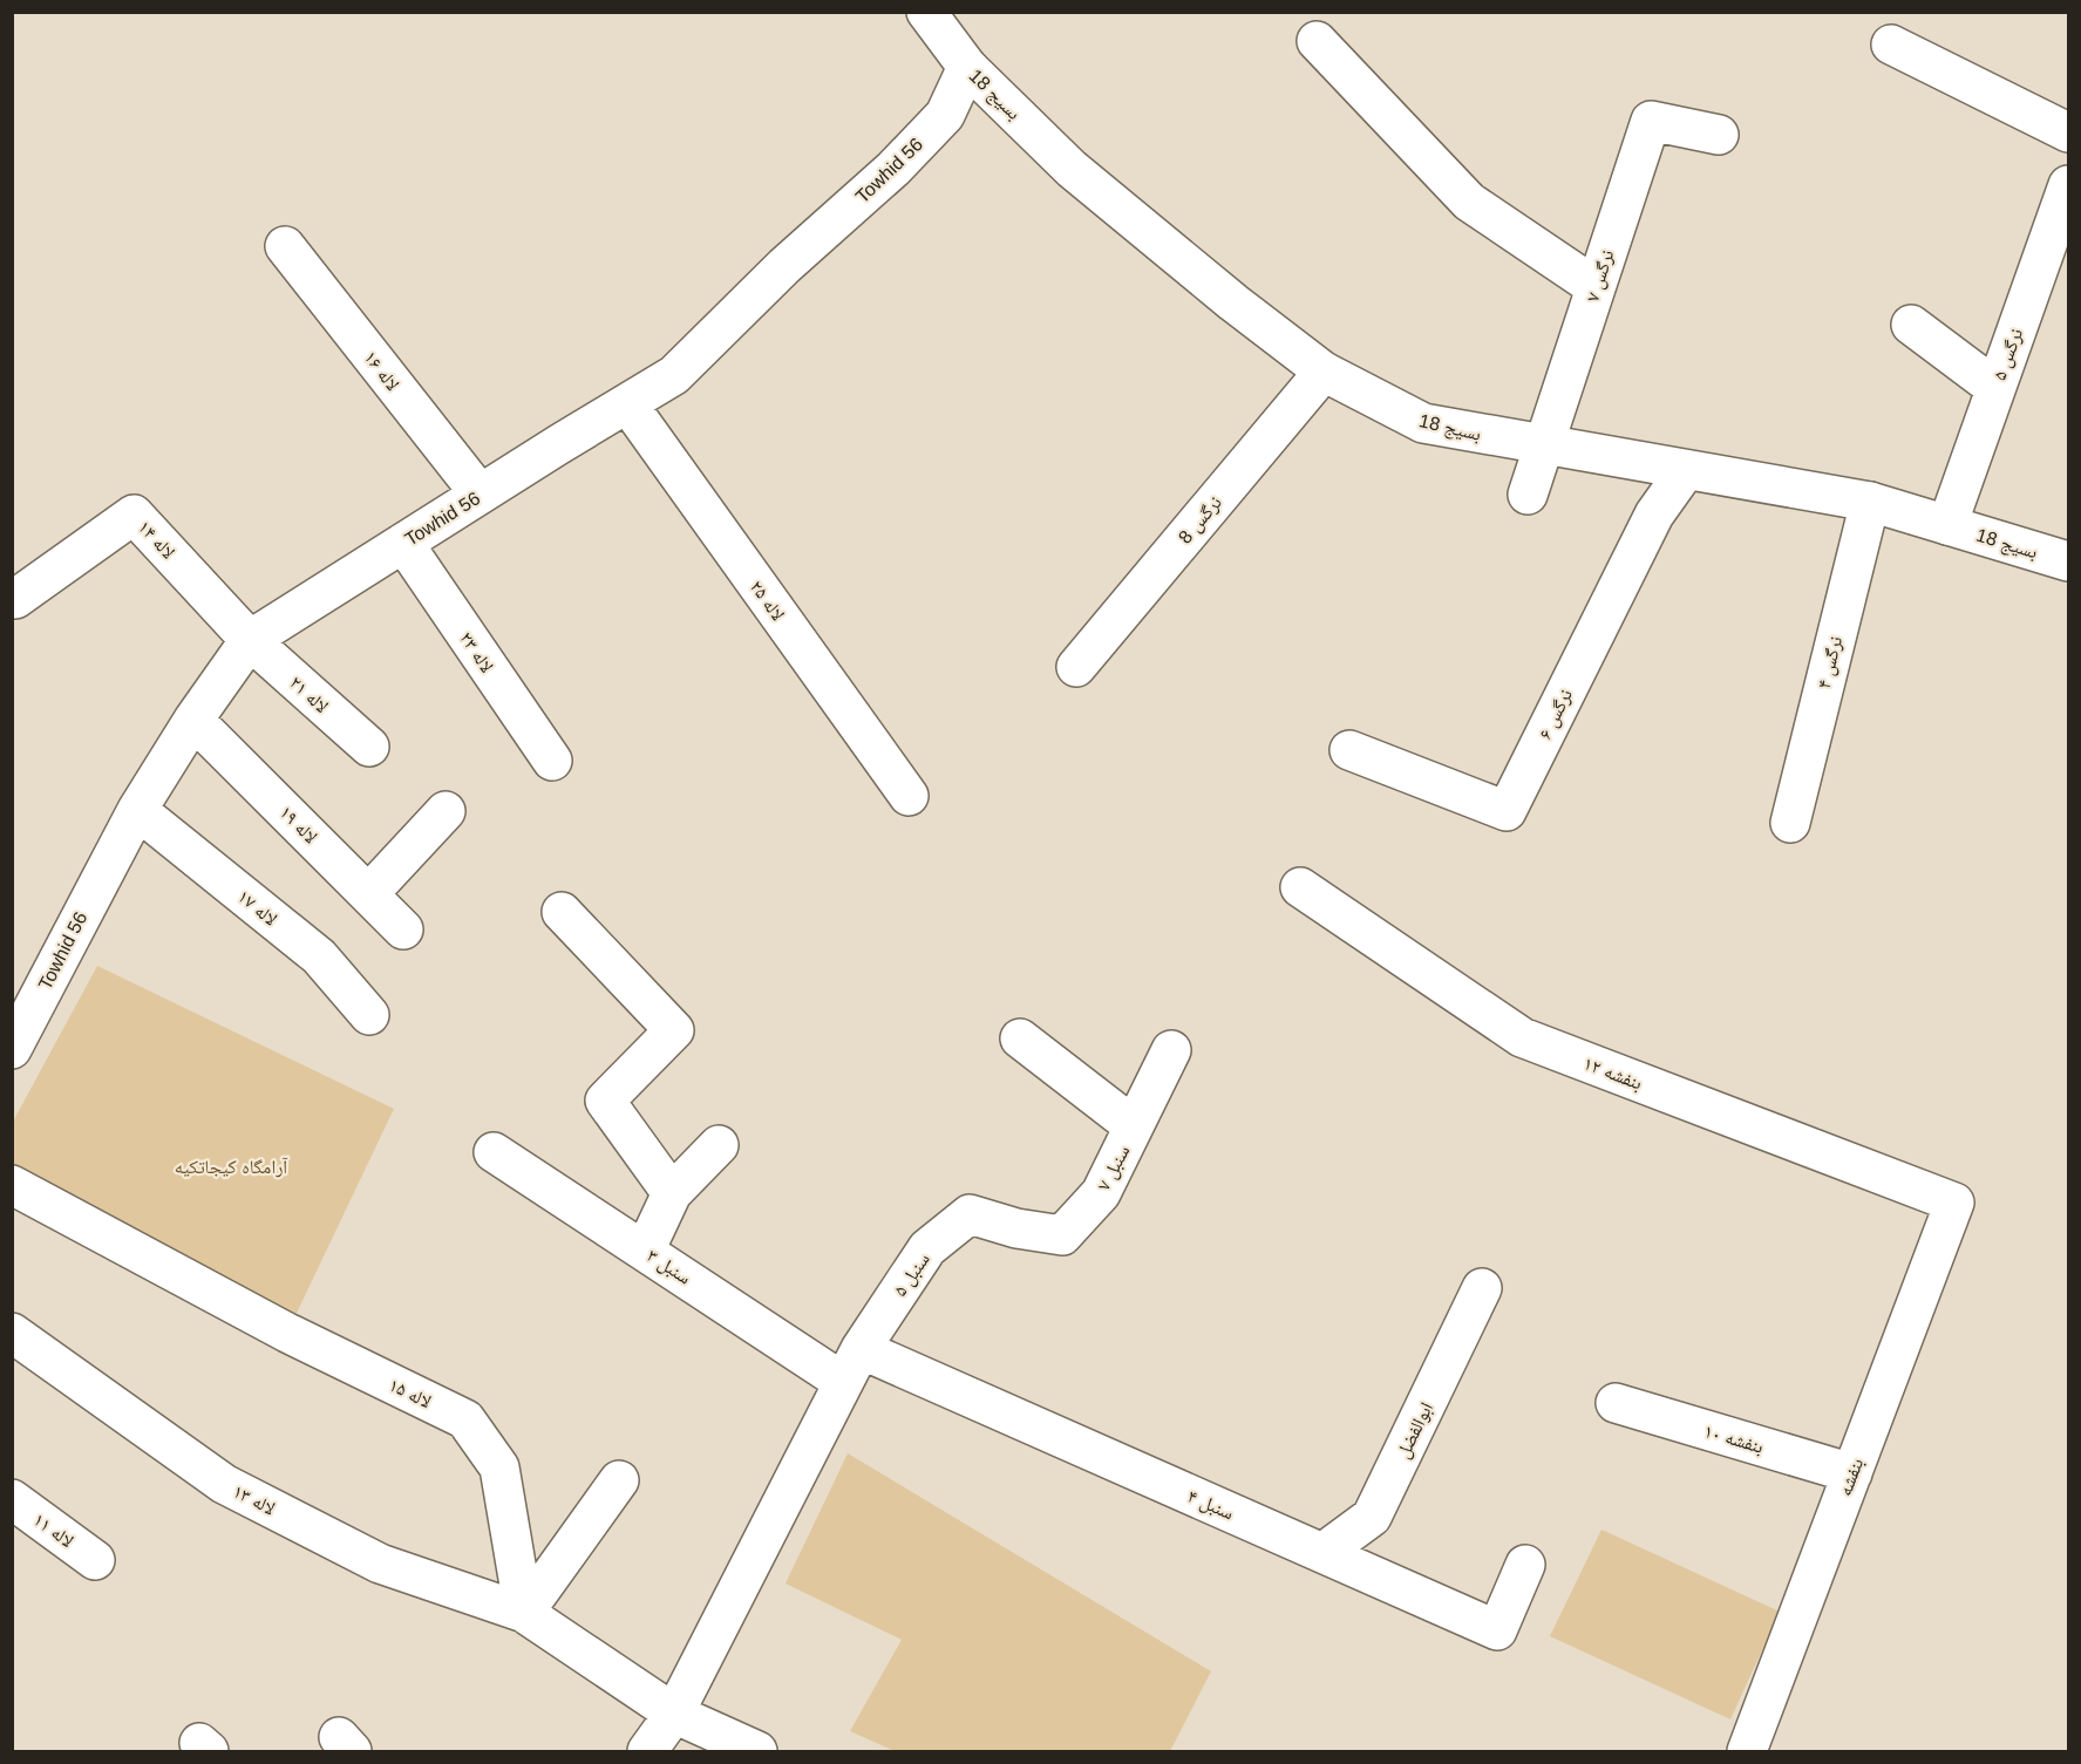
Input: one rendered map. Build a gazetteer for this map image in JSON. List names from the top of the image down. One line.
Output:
{"streets":{"street":["بسیج 18","Towhid 56","نرگس ۷","نرگس ۵","لاله ۱۶","نرگس 8","لاله ۱۴","لاله ۲۵","لاله ۲۳","نرگس ۴","لاله ۲۱","نرگس ۶","لاله ۱۹","لاله ۱۷","بنفشه ۱۲","سنبل ۷","سنبل ۳","سنبل ۵","لاله ۱۵","ابوالفضل","بنفشه ۱۰","بنفشه","لاله ۱۳","سنبل ۴","لاله ۱۱"]},"crossings":[["بسیج 18","Towhid 56"],["بسیج 18","نرگس ۷"],["بسیج 18","نرگس ۵"],["بسیج 18","نرگس 8"],["بسیج 18","نرگس ۴"],["بسیج 18","نرگس ۶"],["Towhid 56","لاله ۱۶"],["Towhid 56","لاله ۱۴"],["Towhid 56","لاله ۲۵"],["Towhid 56","لاله ۲۳"],["Towhid 56","لاله ۲۱"],["Towhid 56","لاله ۱۹"],["Towhid 56","لاله ۱۷"],["لاله ۱۴","لاله ۲۱"],["بنفشه ۱۲","بنفشه"],["سنبل ۷","سنبل ۵"],["سنبل ۳","سنبل ۵"],["سنبل ۳","سنبل ۴"],["سنبل ۵","سنبل ۴"],["لاله ۱۵","لاله ۱۳"],["ابوالفضل","سنبل ۴"],["بنفشه ۱۰","بنفشه"]],"parks":["آرامگاه کیجاتکیه"]}
